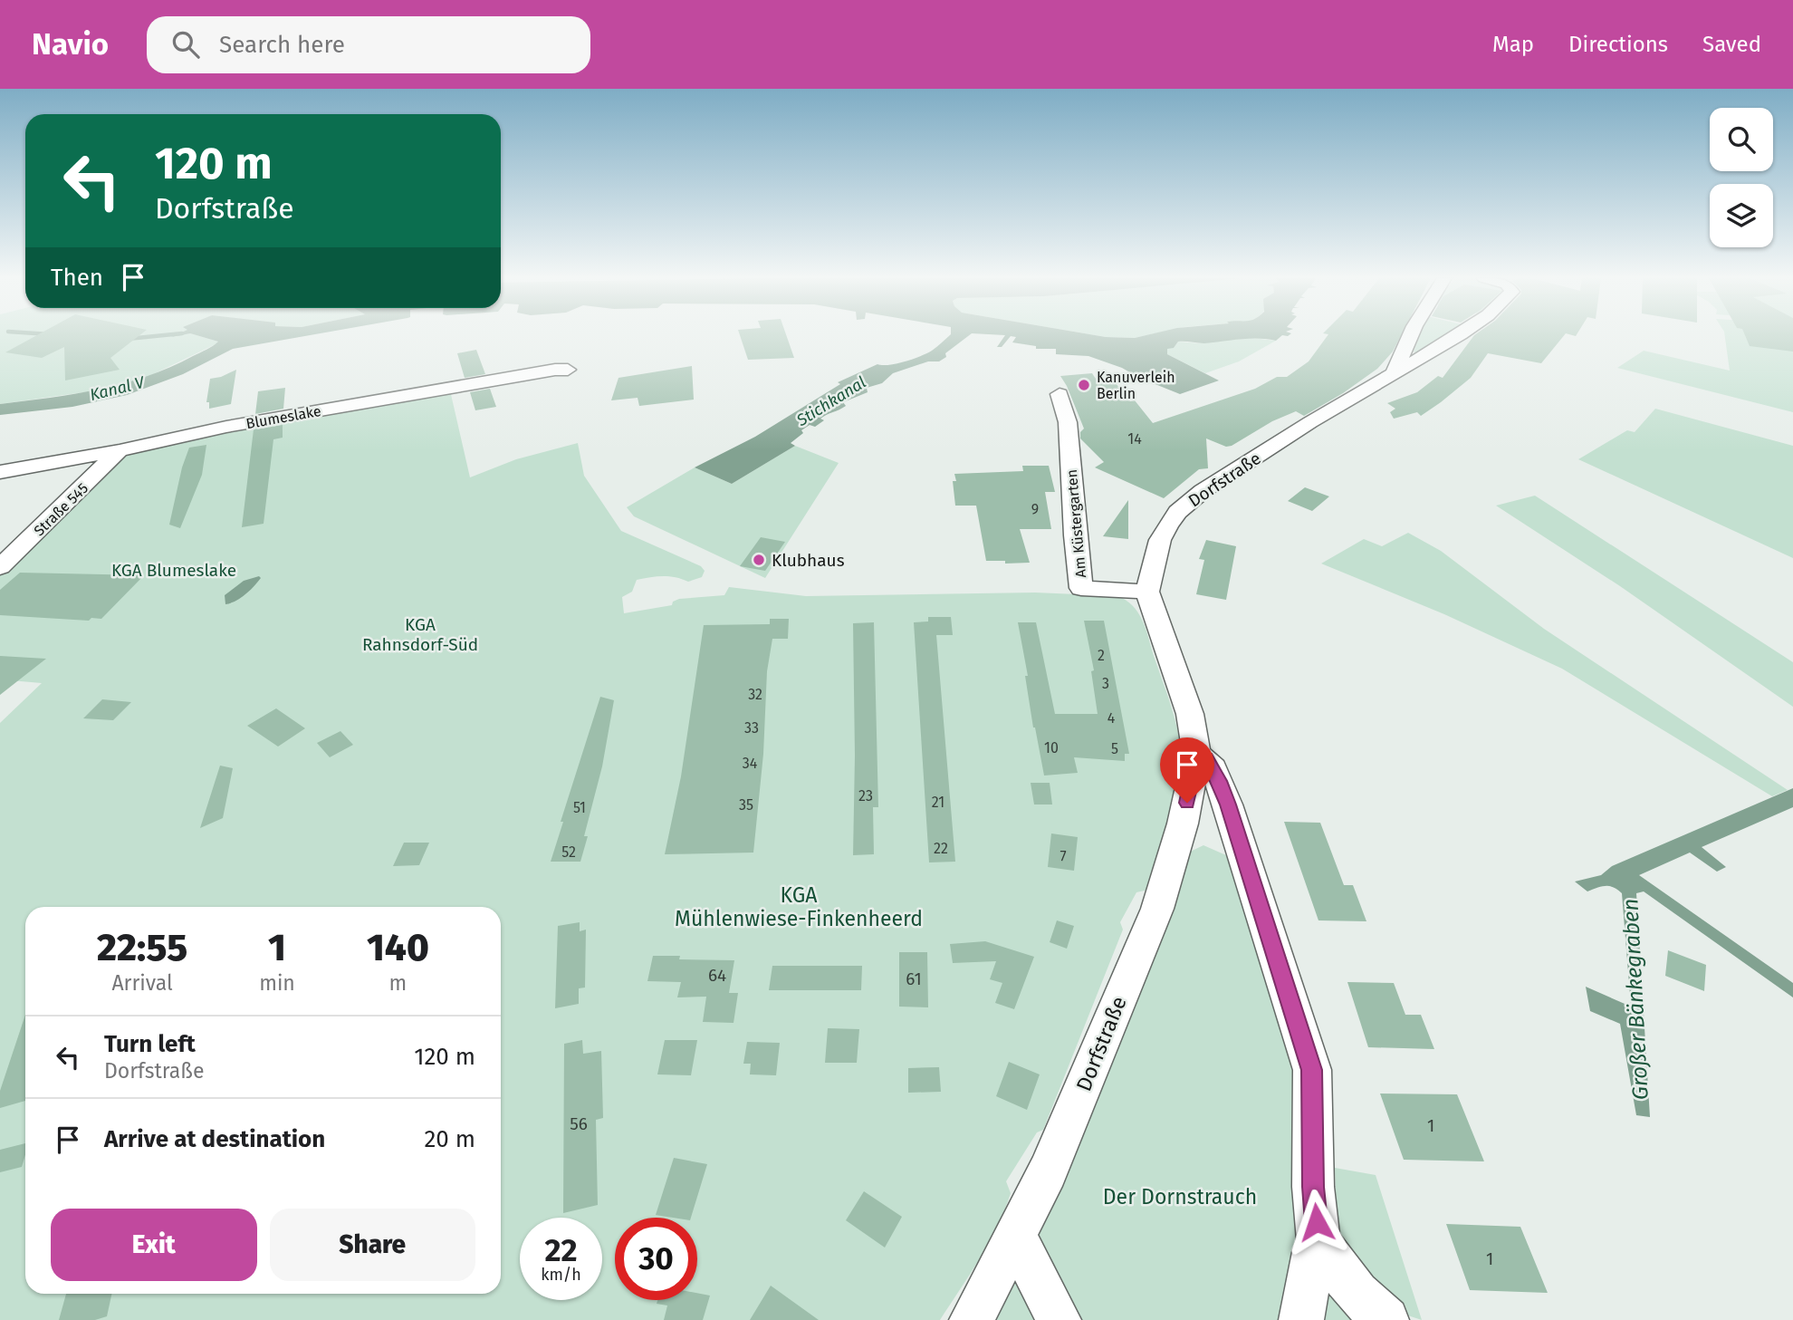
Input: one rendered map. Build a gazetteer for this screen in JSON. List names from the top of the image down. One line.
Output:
{"streets":{"street":["Blumeslake","Dorfstraße","Straße 545","Am Küstergarten"]},"crossings":[["Blumeslake","Straße 545"],["Dorfstraße","Am Küstergarten"]],"water":["Kanal V","Stichkanal","Großer Bänkegraben"],"parks":["KGA Blumeslake","KGA Rahnsdorf-Süd","KGA Mühlenwiese-Finkenheerd","Der Dornstrauch"],"places":["Kanuverleih Berlin","Klubhaus"],"house_numbers":["14","9","2","3","32","4","33","10","5","34","23","21","35","51","22","52","7","64","61","56","1","1"],"page":{"header":"Navio","search":"Search here","nav":["Map","Directions","Saved"],"turn":["120 m","Dorfstraße"],"then":"Then","eta":["22:55","Arrival","1","min","140","m"],"list":[{"name":"Turn left","note":"Dorfstraße","value":"120 m"},{"name":"Arrive at destination","value":"20 m"}],"buttons":["Exit","Share"],"speed":"22 km/h","limit":"30"}}
